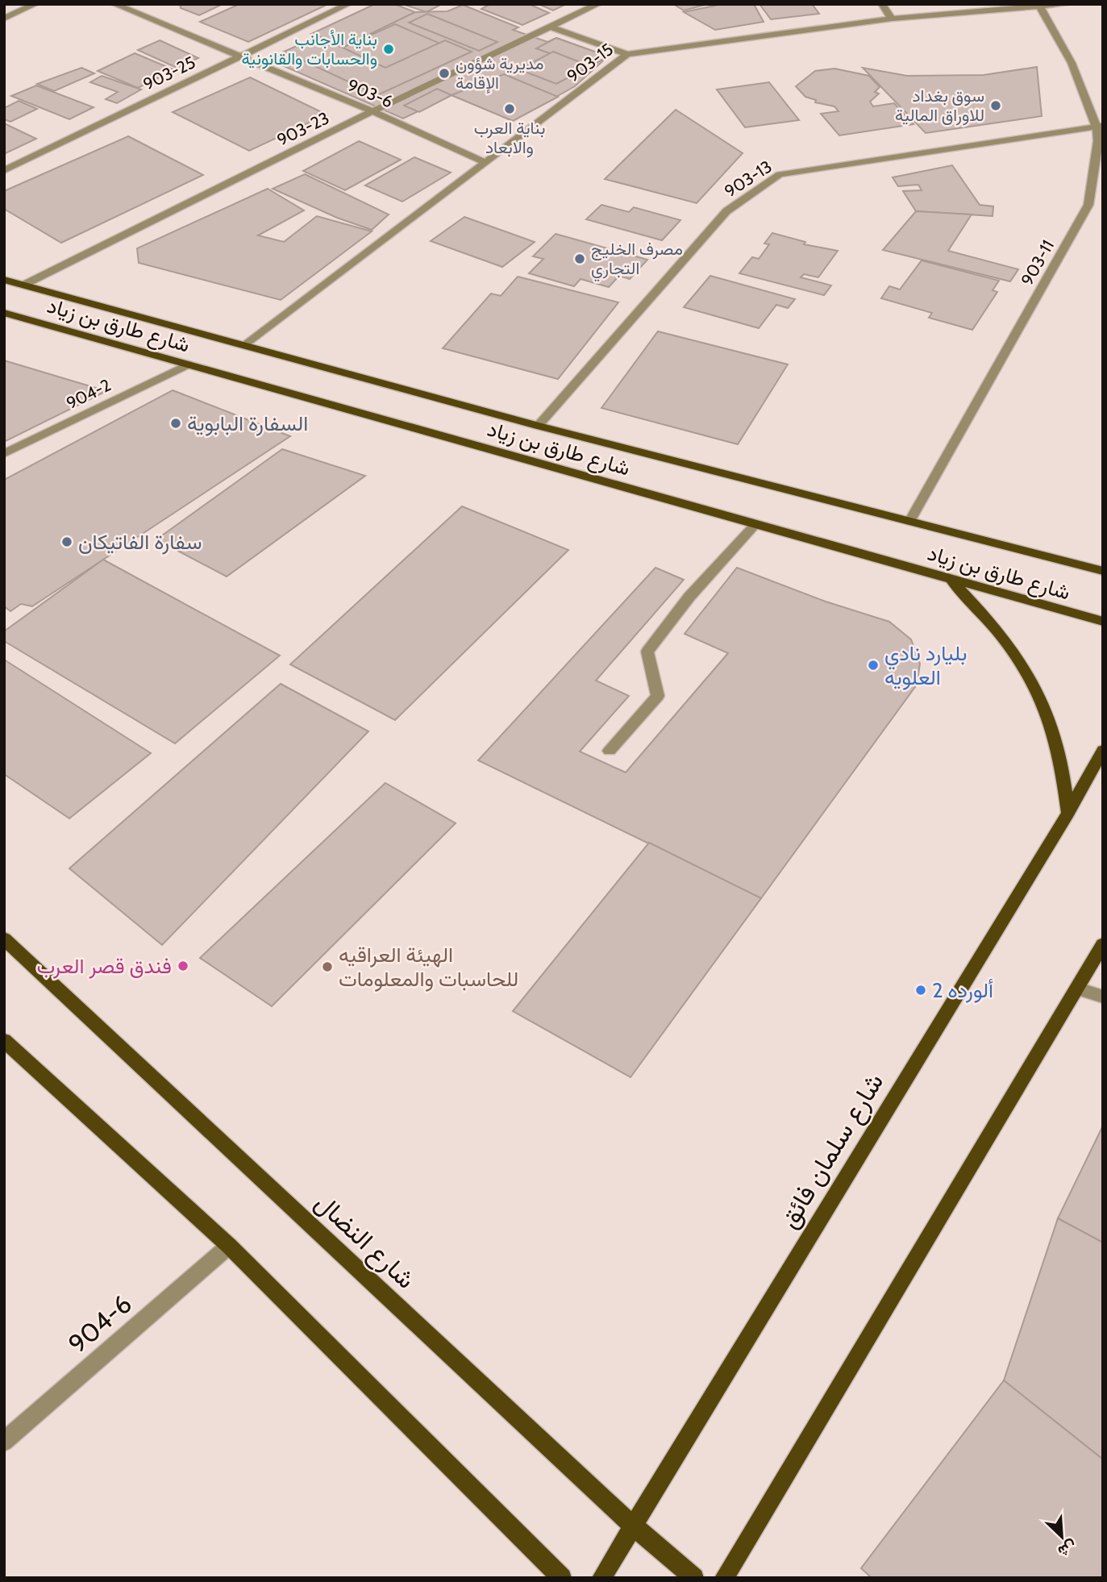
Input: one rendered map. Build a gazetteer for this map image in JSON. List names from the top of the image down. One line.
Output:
{"streets":{"main road":["شارع طارق بن زياد","شارع سلمان فائق","شارع النضال"],"street":["903-15","903-25","903-6","903-23","903-13","903-11","904-2","904-6"]},"crossings":[["903-15","903-6"],["903-15","903-11"],["903-15","شارع طارق بن زياد"],["903-25","903-6"],["903-6","903-23"],["903-23","شارع طارق بن زياد"],["903-13","903-11"],["903-13","شارع طارق بن زياد"],["903-11","شارع طارق بن زياد"],["شارع طارق بن زياد","904-2"],["شارع سلمان فائق","شارع النضال"]],"places":["بناية الأجانب والحسابات والقانونية","مديرية شؤون الإقامة","سوق بغداد للاوراق المالية","بناية العرب والابعاد","مصرف الخليج التجاري","السفارة البابوية","سفارة الفاتيكان","بليارد نادي العلويه","فندق قصر العرب","الهيئة العراقيه للحاسبات والمعلومات","ألورده 2"],"north":"bottom right"}
